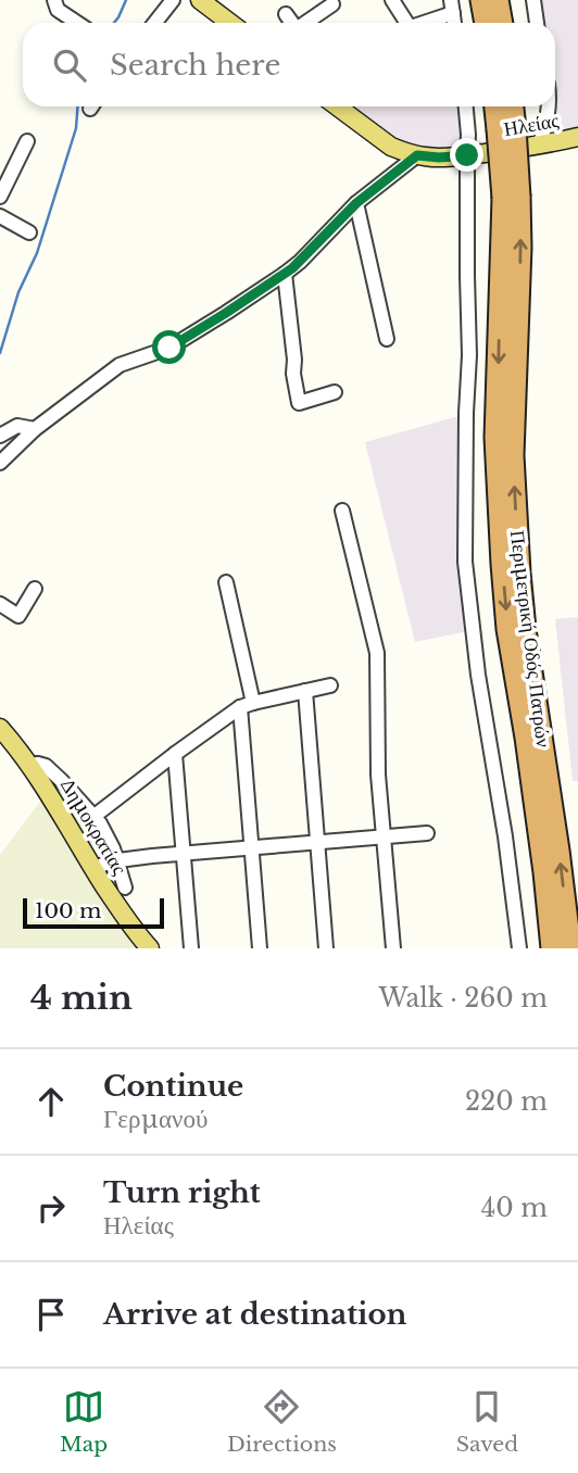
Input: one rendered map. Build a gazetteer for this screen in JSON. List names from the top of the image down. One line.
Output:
{"streets":{"highway":["Περιμετρική Οδός Πατρών"],"main road":["Ηλείας","Δημοκρατίας"]},"scale_bar":"100 m","page":{"search":"Search here","scale":"100 m","heading":["4 min","Walk · 260 m"],"list":[["Continue","Γερμανού","220 m"],["Turn right","Ηλείας","40 m"],"Arrive at destination"],"nav":["Map","Directions","Saved"]}}
